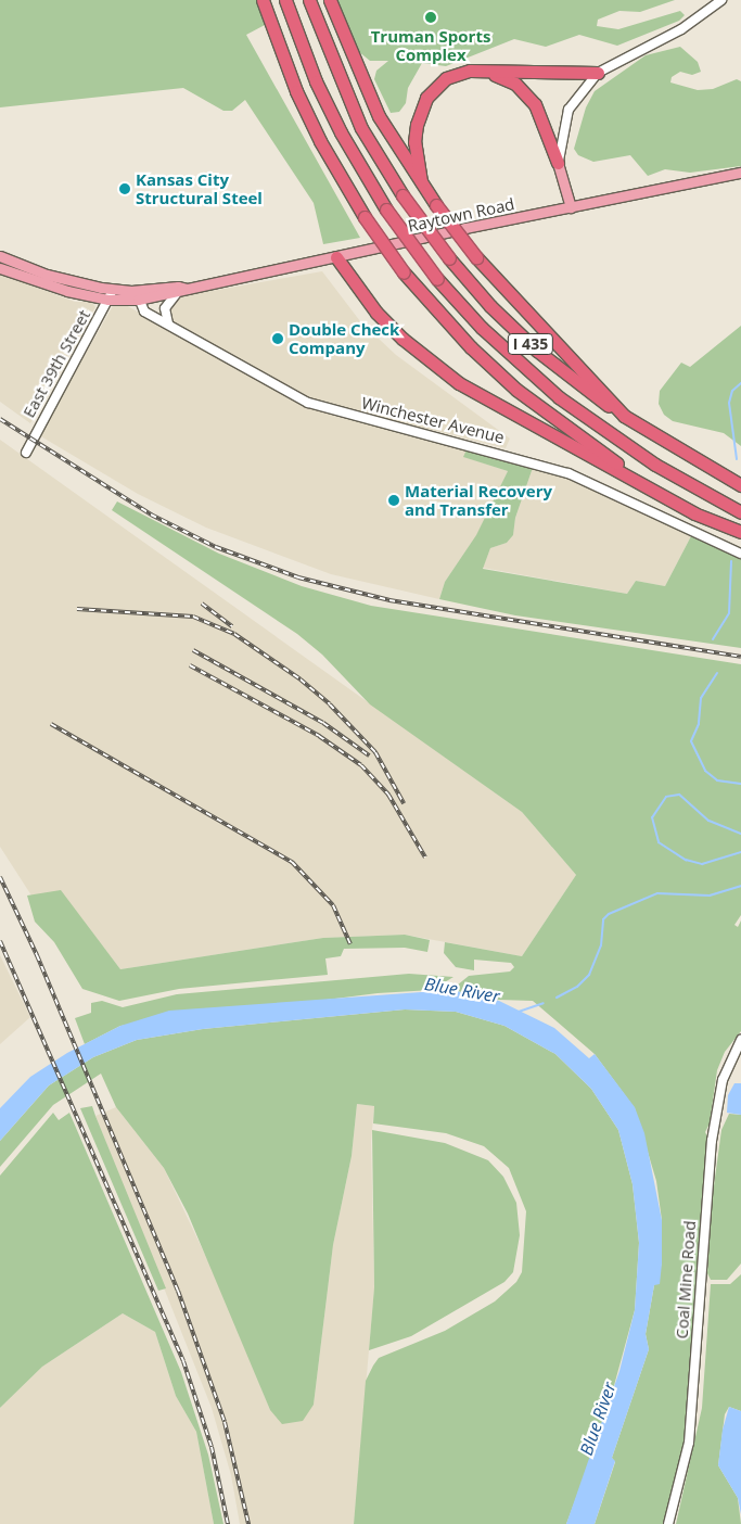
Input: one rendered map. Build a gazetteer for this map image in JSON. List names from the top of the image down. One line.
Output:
{"streets":{"highway":["I 435"],"main road":["Raytown Road"],"street":["East 39th Street","Winchester Avenue","Coal Mine Road"]},"crossings":[["Raytown Road","East 39th Street"],["Raytown Road","Winchester Avenue"]],"water":["Blue River"],"places":["Truman Sports Complex","Kansas City Structural Steel","Double Check Company","Material Recovery and Transfer"]}
